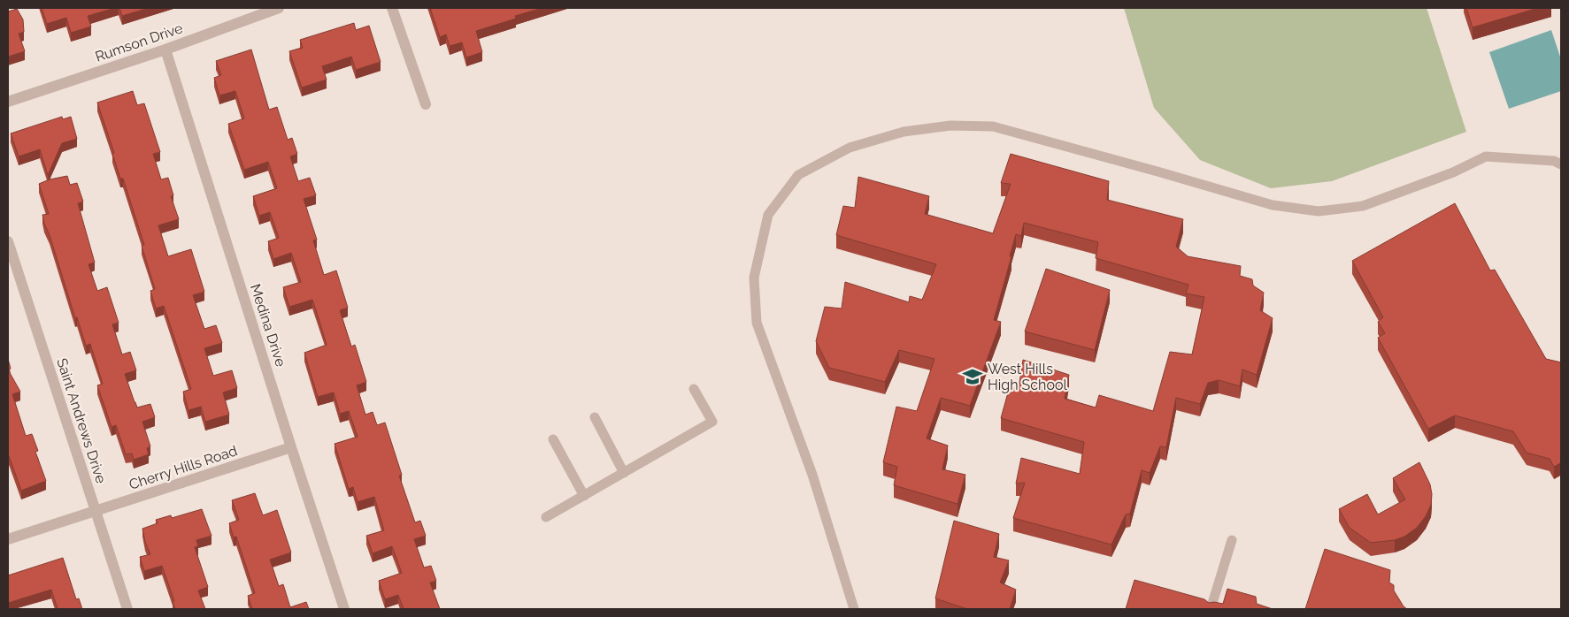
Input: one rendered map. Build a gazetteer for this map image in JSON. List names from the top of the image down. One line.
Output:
{"streets":{"street":["Rumson Drive","Medina Drive","Saint Andrews Drive","Cherry Hills Road"]},"crossings":[["Rumson Drive","Medina Drive"],["Medina Drive","Cherry Hills Road"],["Saint Andrews Drive","Cherry Hills Road"]],"places":{"school or university":["West Hills High School"]}}
